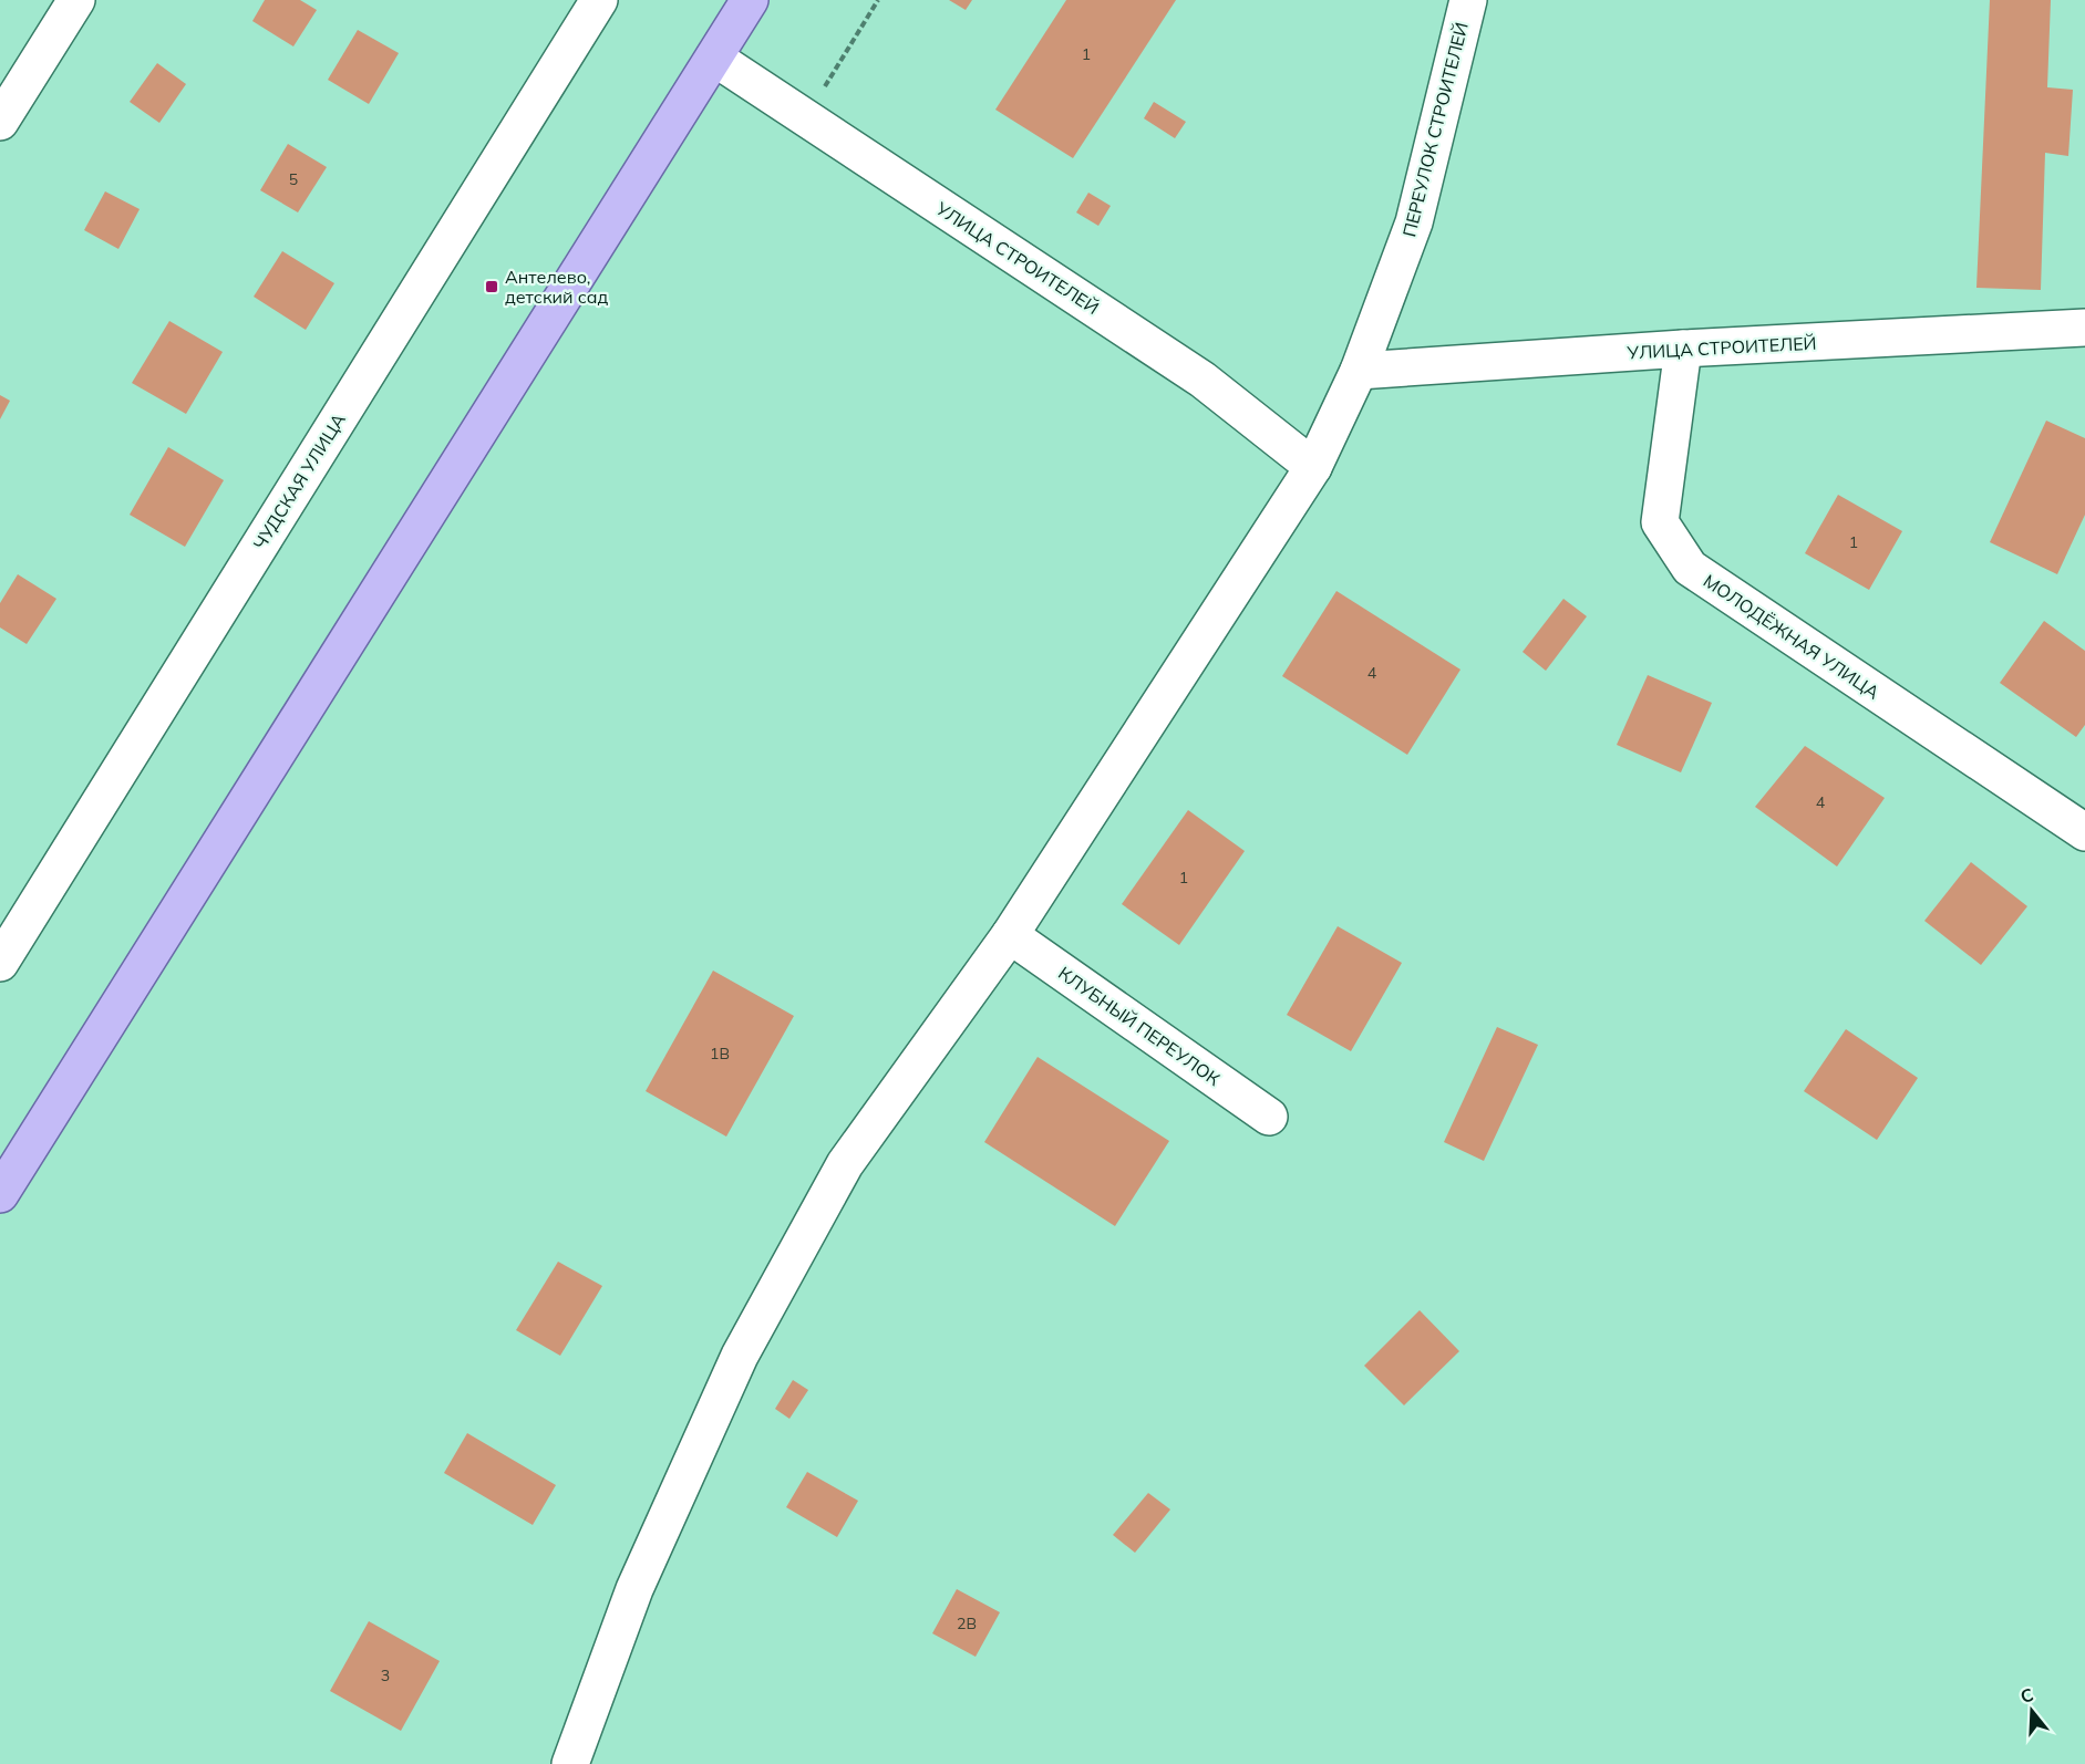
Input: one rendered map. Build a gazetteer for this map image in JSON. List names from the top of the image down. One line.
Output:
{"streets":{"street":["ПЕРЕУЛОК СТРОИТЕЛЕЙ","УЛИЦА СТРОИТЕЛЕЙ","ЧУДСКАЯ УЛИЦА","МОЛОДЁЖНАЯ УЛИЦА","КЛУБНЫЙ ПЕРЕУЛОК"]},"crossings":[["ПЕРЕУЛОК СТРОИТЕЛЕЙ","УЛИЦА СТРОИТЕЛЕЙ"],["ПЕРЕУЛОК СТРОИТЕЛЕЙ","КЛУБНЫЙ ПЕРЕУЛОК"],["УЛИЦА СТРОИТЕЛЕЙ","МОЛОДЁЖНАЯ УЛИЦА"]],"places":{"transit":["Антелево, детский сад"]},"house_numbers":["1","5","1","4","4","1","1В","2В","3"],"north":"top"}
